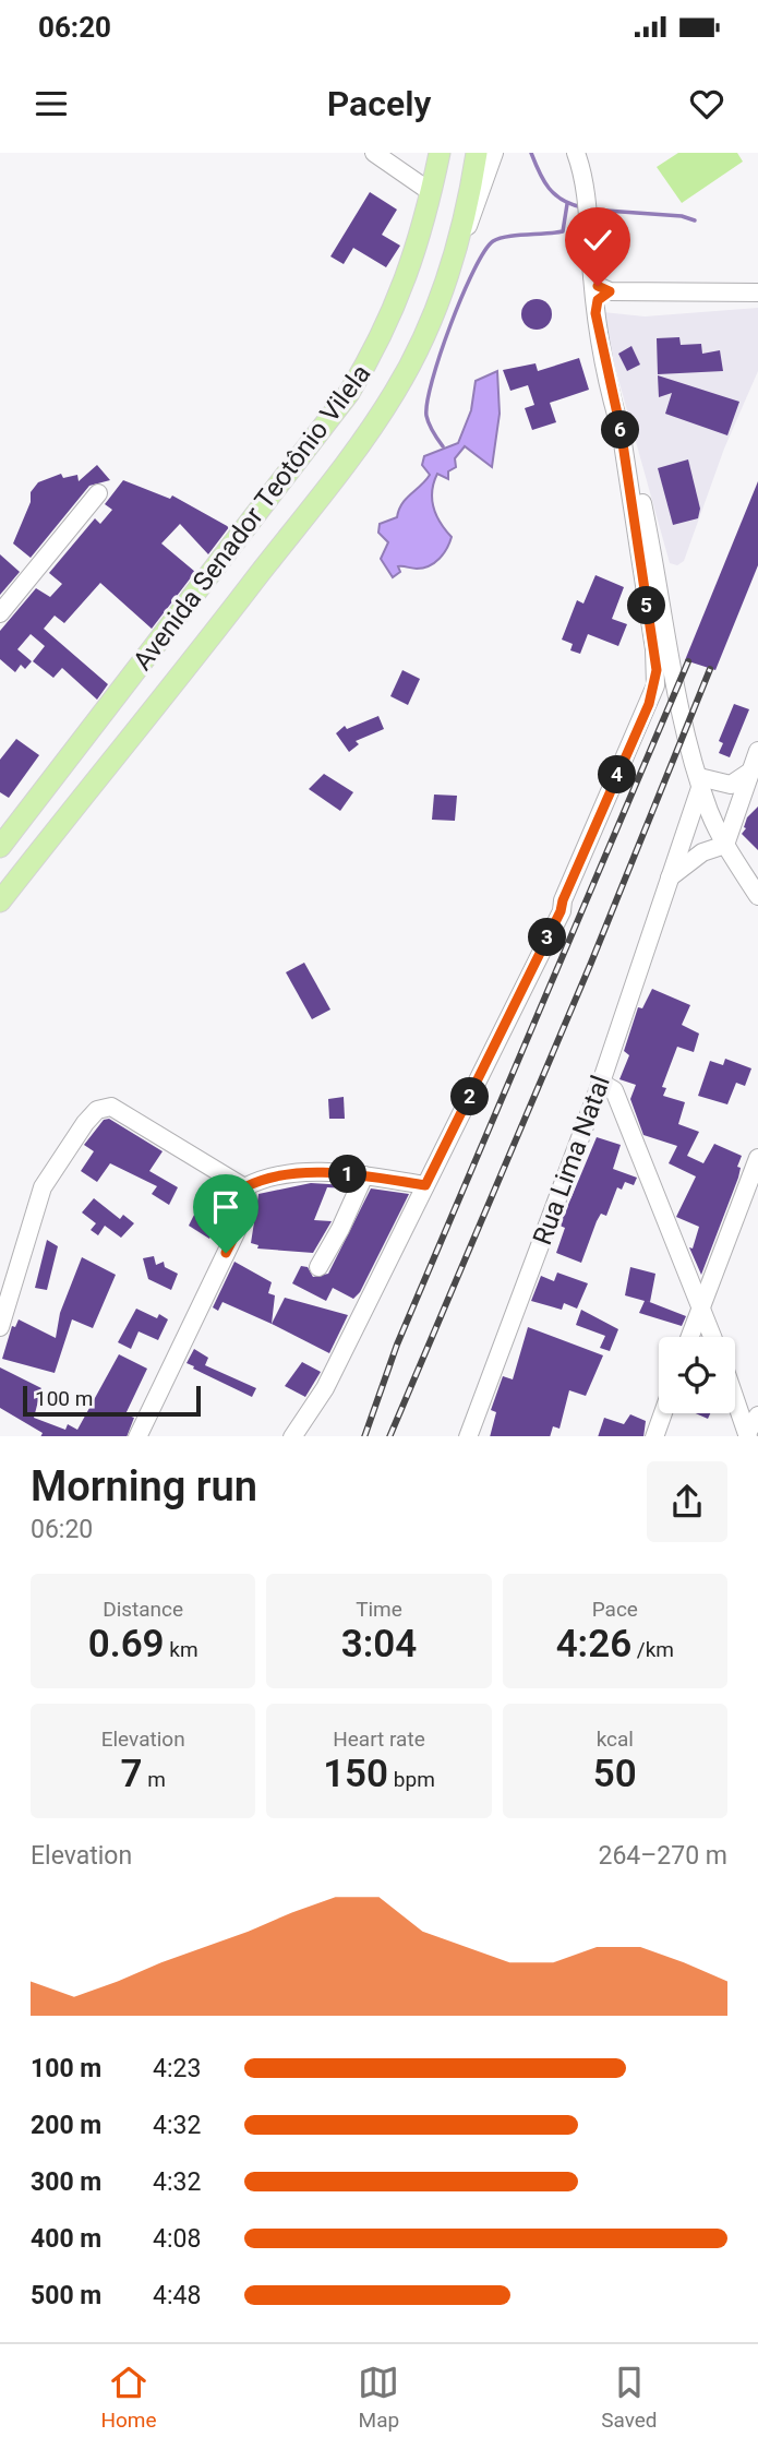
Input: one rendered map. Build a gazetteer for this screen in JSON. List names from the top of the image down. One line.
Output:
{"streets":{"main road":["Avenida Senador Teotônio Vilela"],"street":["Rua Lima Natal"]},"scale_bar":"100 m","page":{"status":"06:20","header":"Pacely","pins":["6","5","4","3","2","1"],"scale":"100 m","heading":["Morning run","06:20"],"stats":[["Distance","0.69 km"],["Time","3:04"],["Pace","4:26 /km"],["Elevation","7 m"],["Heart rate","150 bpm"],["kcal","50"]],"chart":["Elevation","264–270 m"],"list":[{"name":"100 m","note":"4:23"},{"name":"200 m","note":"4:32"},{"name":"300 m","note":"4:32"},{"name":"400 m","note":"4:08"},{"name":"500 m","note":"4:48"}],"tabs":["Home","Map","Saved"]}}
